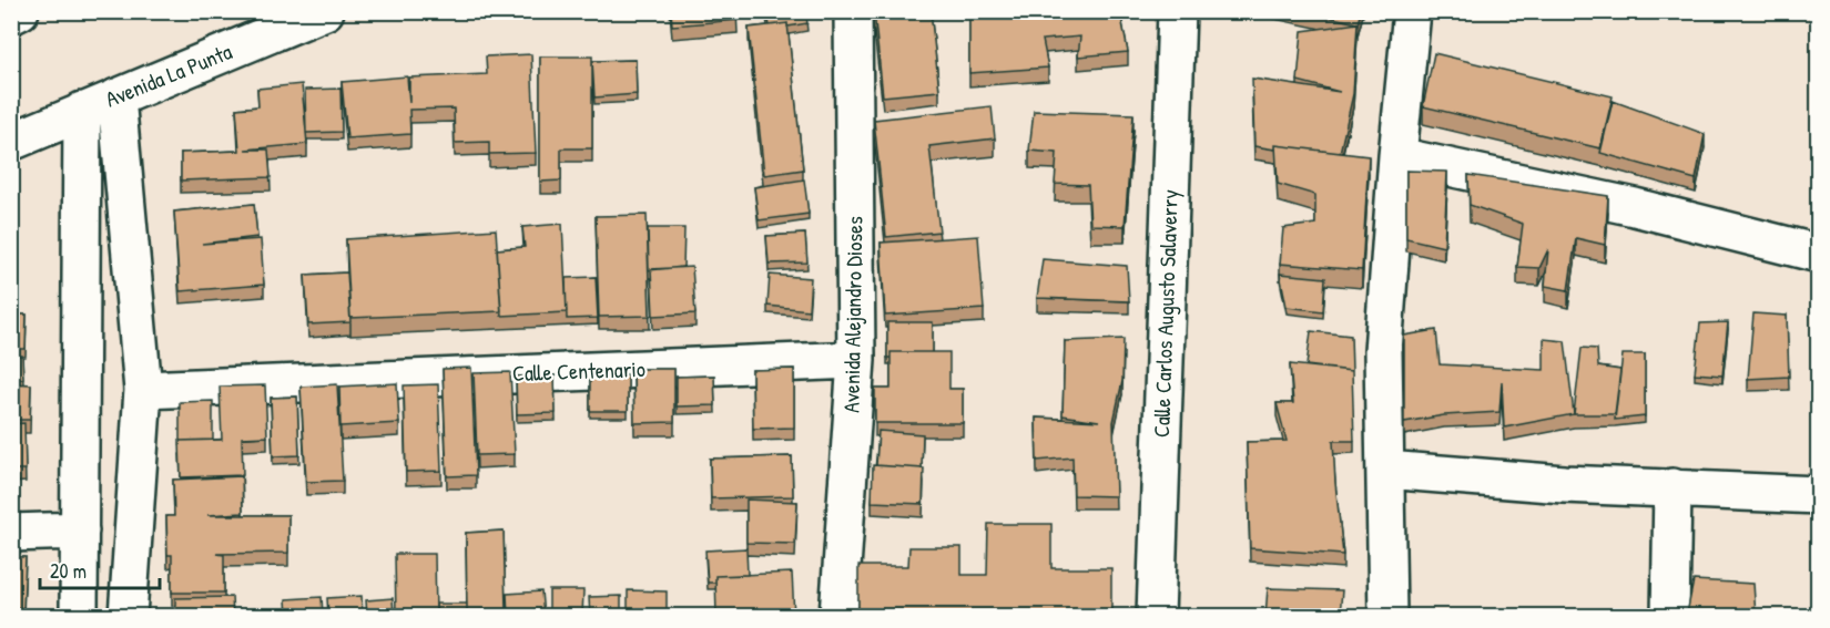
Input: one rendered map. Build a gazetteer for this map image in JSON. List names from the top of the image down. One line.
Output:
{"streets":{"street":["Avenida La Punta","Calle Carlos Augusto Salaverry","Avenida Alejandro Dioses","Calle Centenario"]},"crossings":[["Avenida Alejandro Dioses","Calle Centenario"]],"scale_bar":"20 m"}
